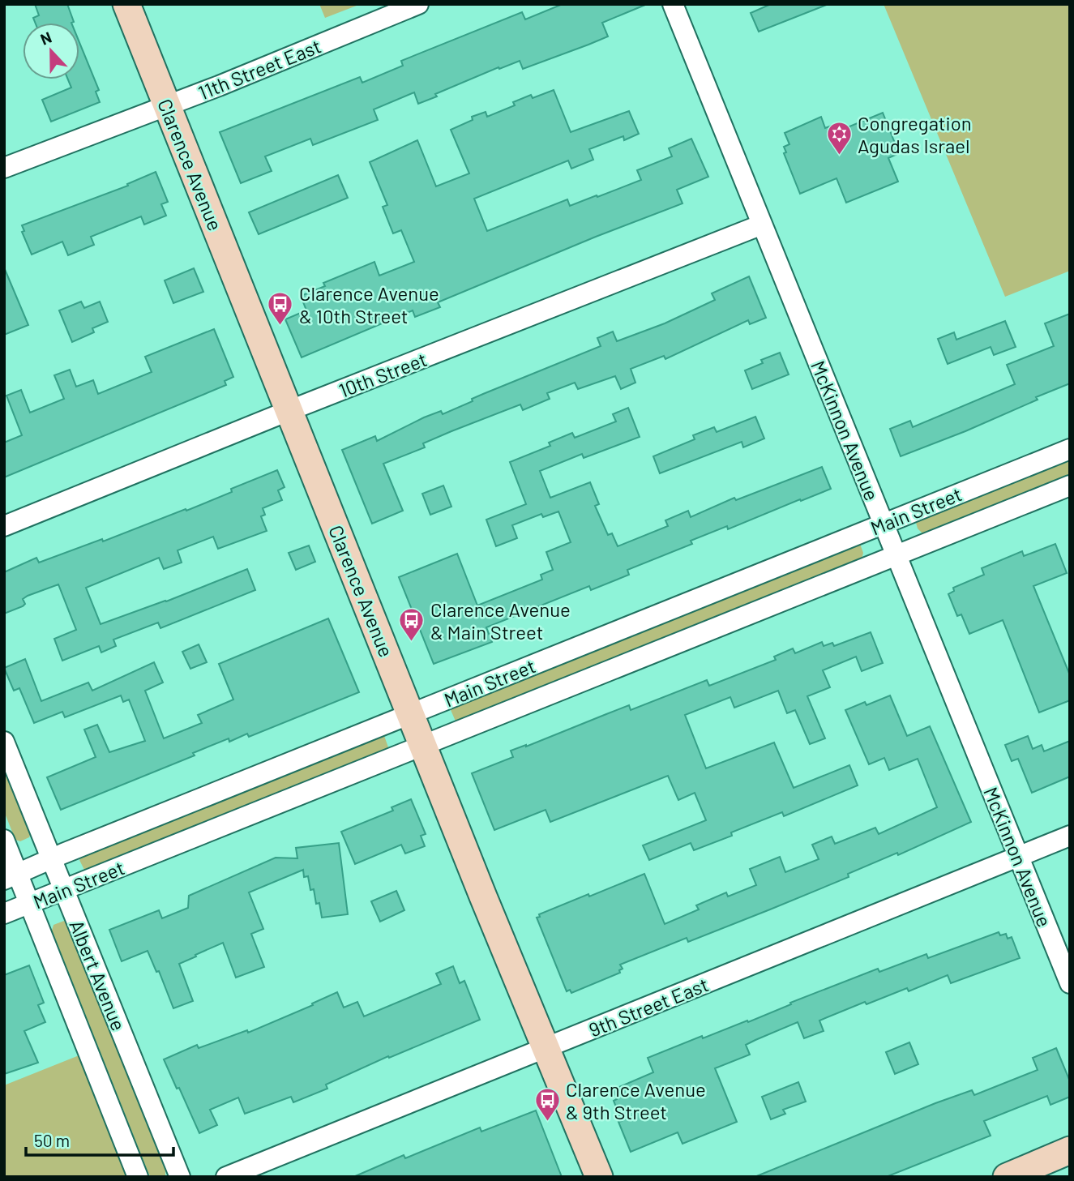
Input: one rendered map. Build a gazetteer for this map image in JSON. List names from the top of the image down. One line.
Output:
{"streets":{"main road":["Clarence Avenue"],"street":["11th Street East","10th Street","McKinnon Avenue","Main Street","Albert Avenue","9th Street East"]},"crossings":[["11th Street East","Clarence Avenue"],["Clarence Avenue","10th Street"],["Clarence Avenue","Main Street"],["Clarence Avenue","9th Street East"],["10th Street","McKinnon Avenue"],["McKinnon Avenue","Main Street"],["McKinnon Avenue","9th Street East"],["Main Street","Albert Avenue"]],"places":{"synagogue":["Congregation Agudas Israel"],"bus stop":["Clarence Avenue & 10th Street","Clarence Avenue & Main Street","Clarence Avenue & 9th Street"]},"scale_bar":"50 m","north":"top"}
